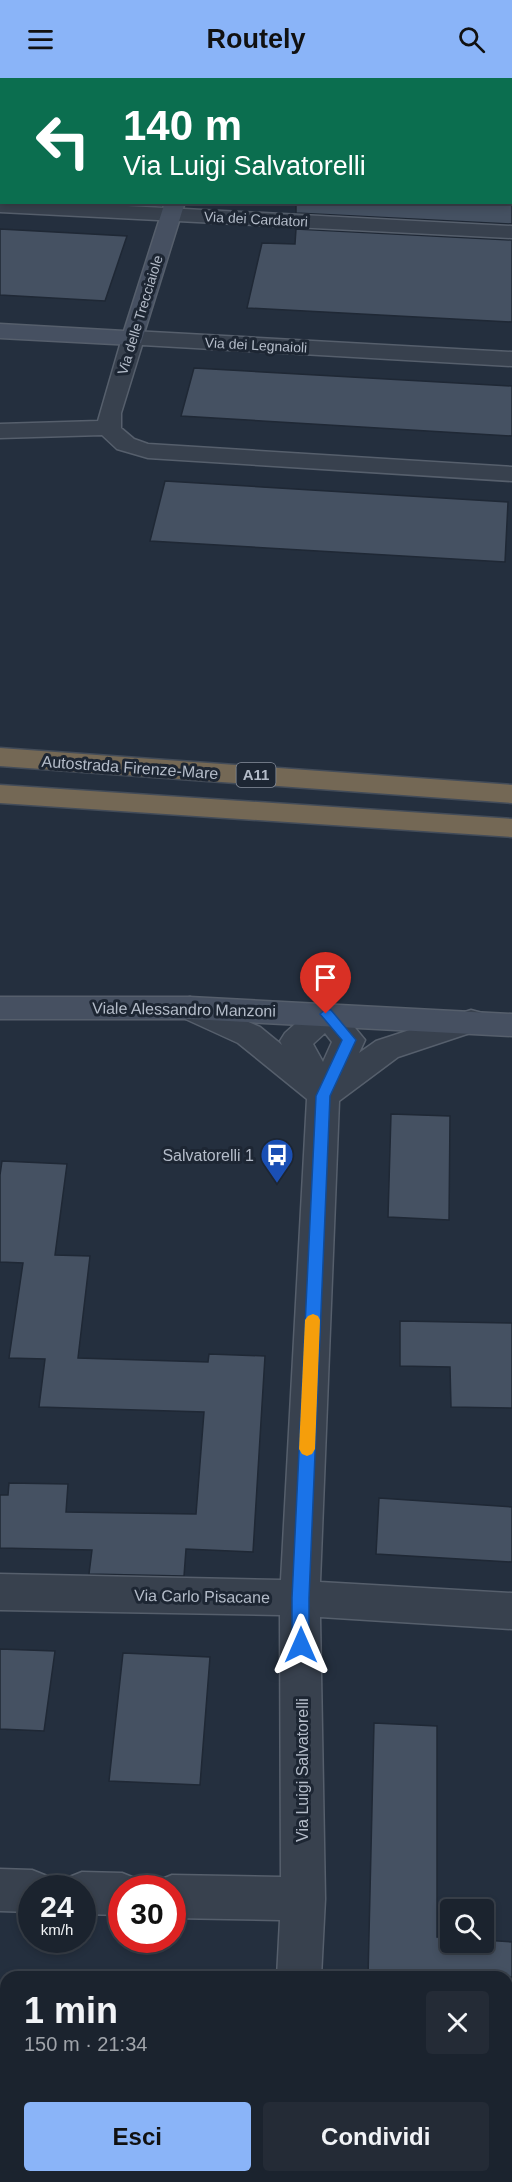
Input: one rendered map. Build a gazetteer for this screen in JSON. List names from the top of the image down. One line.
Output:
{"streets":{"highway":["Autostrada Firenze-Mare","A11"],"street":["Via dei Cardatori","Via delle Trecciaiole","Via dei Legnaioli","Viale Alessandro Manzoni","Via Carlo Pisacane","Via Luigi Salvatorelli"]},"crossings":[["Via dei Cardatori","Via delle Trecciaiole"],["Via delle Trecciaiole","Via dei Legnaioli"],["Viale Alessandro Manzoni","Via Luigi Salvatorelli"],["Via Carlo Pisacane","Via Luigi Salvatorelli"]],"places":{"bus stop":["Salvatorelli 1"]},"page":{"header":"Routely","turn":["140 m","Via Luigi Salvatorelli"],"speed":"24 km/h","limit":"30","heading":["1 min","150 m · 21:34"],"buttons":["Esci","Condividi"]}}
